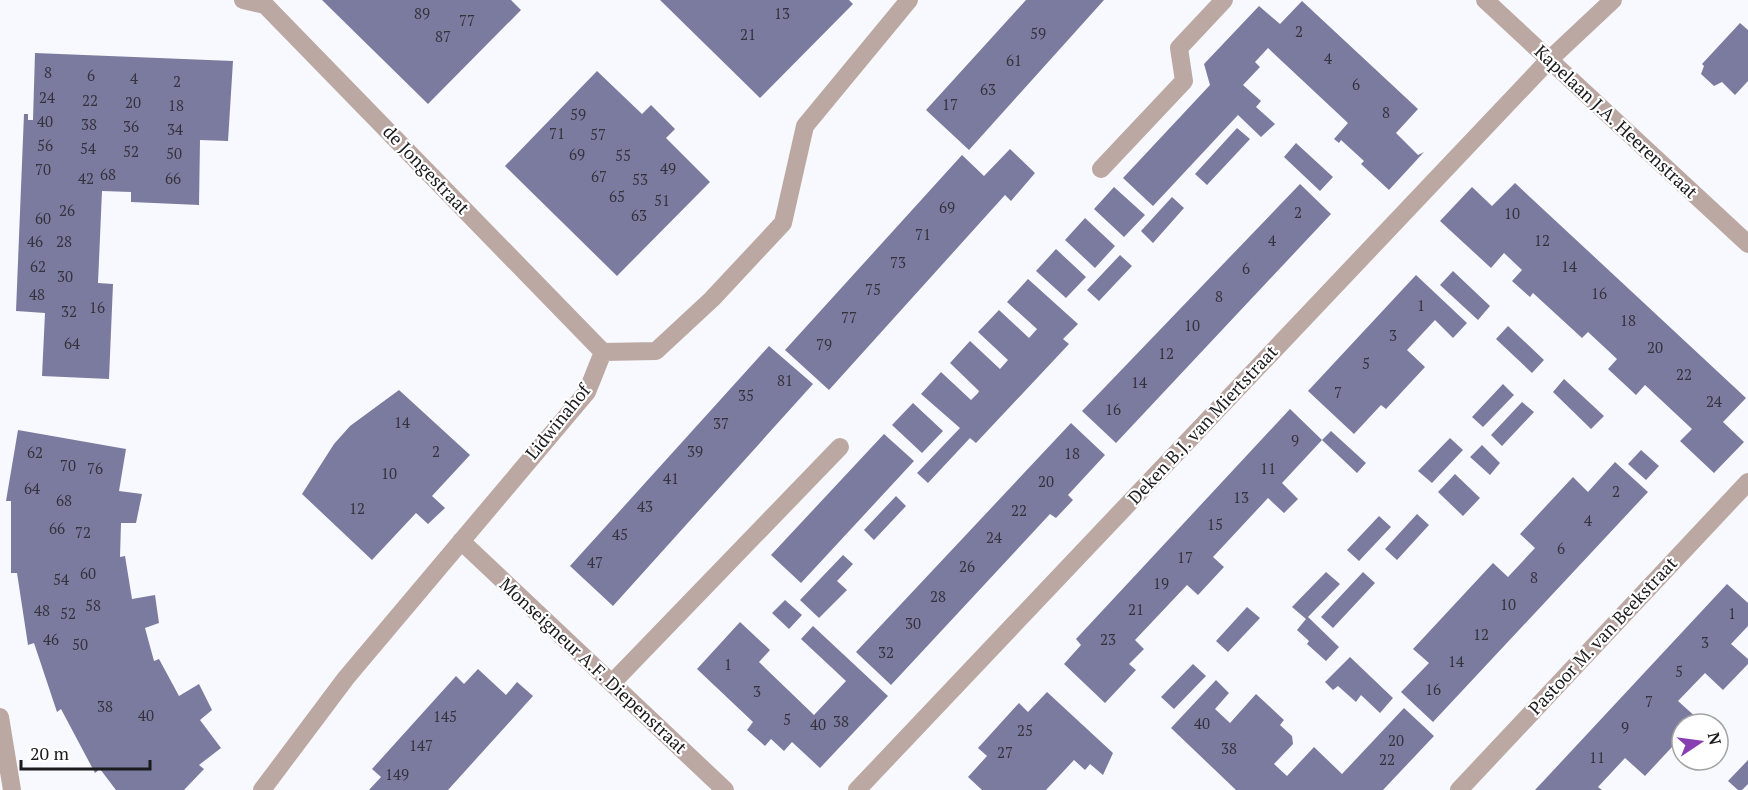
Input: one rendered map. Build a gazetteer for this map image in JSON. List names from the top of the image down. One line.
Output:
{"streets":{"street":["Kapelaan J.A. Heerenstraat","de Jongestraat","Lidwinahof","Deken B.J. van Miertstraat","Pastoor M. van Beekstraat","Monseigneur A.F. Diepenstraat"]},"crossings":[["Kapelaan J.A. Heerenstraat","Deken B.J. van Miertstraat"],["de Jongestraat","Lidwinahof"],["Lidwinahof","Monseigneur A.F. Diepenstraat"]],"house_numbers":["89","13","77","2","59","21","87","4","61","8","6","4","2","6","63","24","22","20","17","18","8","59","40","38","36","34","71","57","56","54","52","50","69","55","49","70","68","67","42","66","53","65","51","69","26","2","10","63","60","71","4","12","46","28","73","62","14","6","30","75","16","48","8","1","16","32","77","18","10","3","64","79","20","12","5","22","81","14","7","35","24","16","14","37","9","2","39","62","18","70","76","11","10","41","20","64","2","13","68","43","12","22","4","15","66","72","45","24","6","17","47","26","60","8","54","19","28","10","58","21","48","52","1","30","12","46","23","3","50","32","14","1","5","16","3","7","38","40","145","5","38","40","40","9","25","20","147","38","27","11","22","149"],"scale_bar":"20 m","north":"right"}
